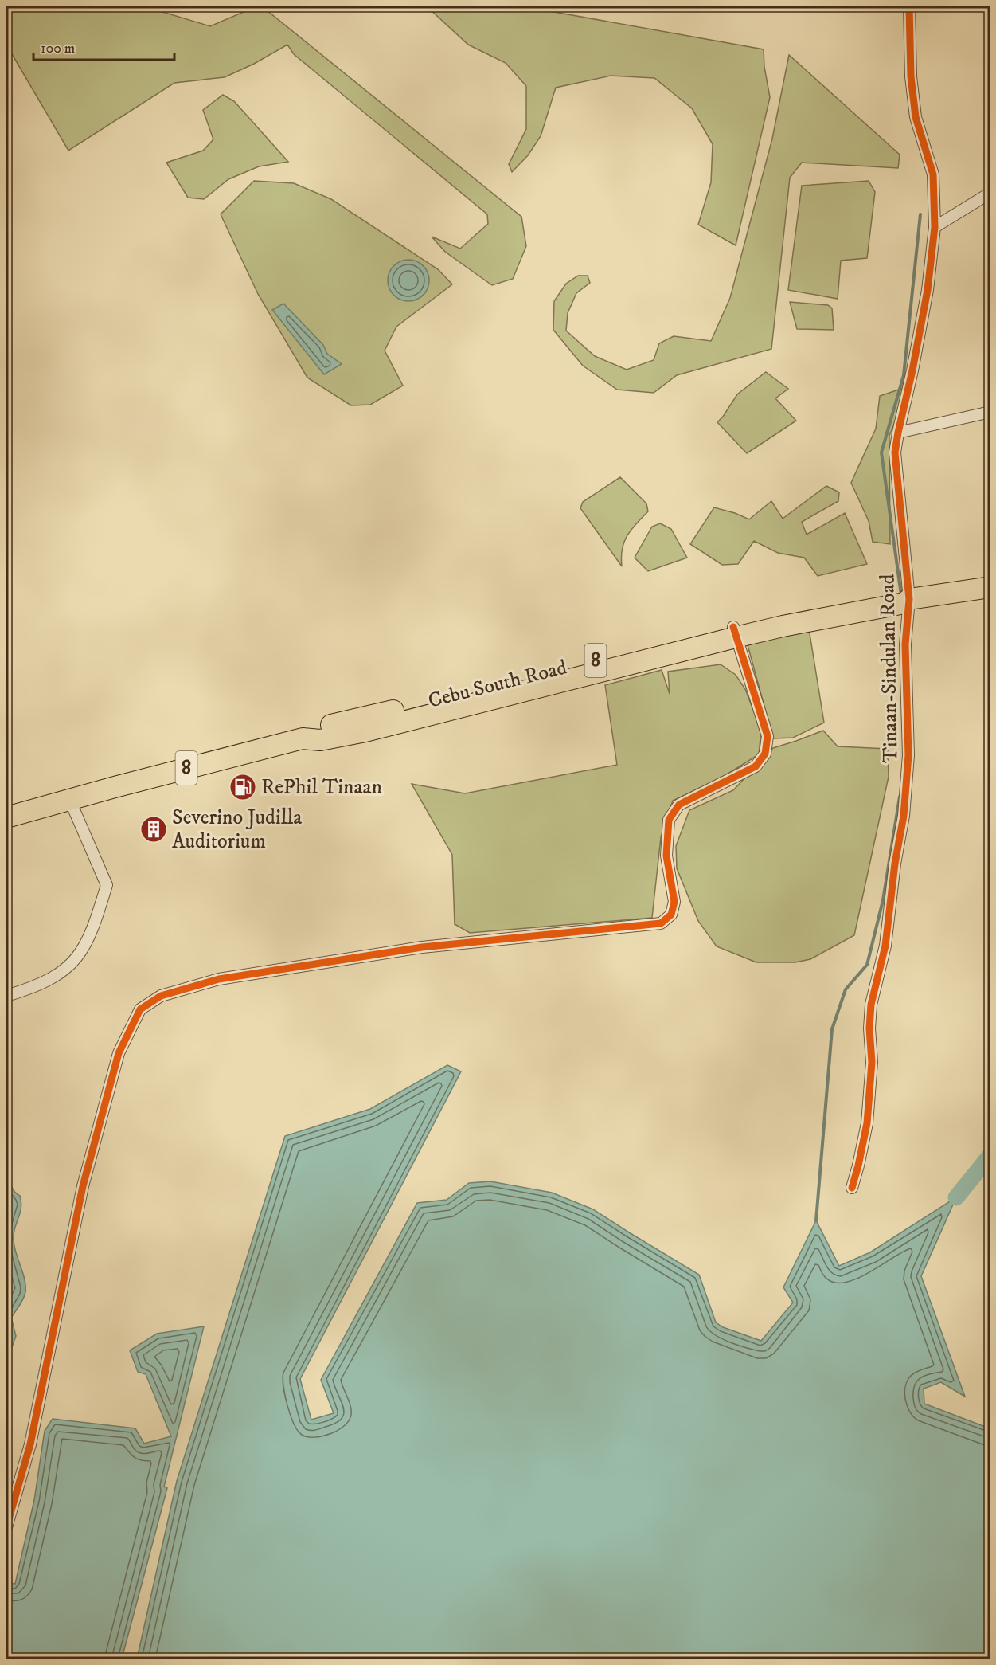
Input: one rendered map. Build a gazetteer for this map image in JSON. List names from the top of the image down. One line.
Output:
{"streets":{"highway":["8","Cebu South Road"],"street":["Tinaan-Sindulan Road"]},"crossings":[["8","Cebu South Road"],["Tinaan-Sindulan Road","Cebu South Road"]],"places":{"fuel station":["RePhil Tinaan"],"building":["Severino Judilla Auditorium"]},"scale_bar":"100 m"}
